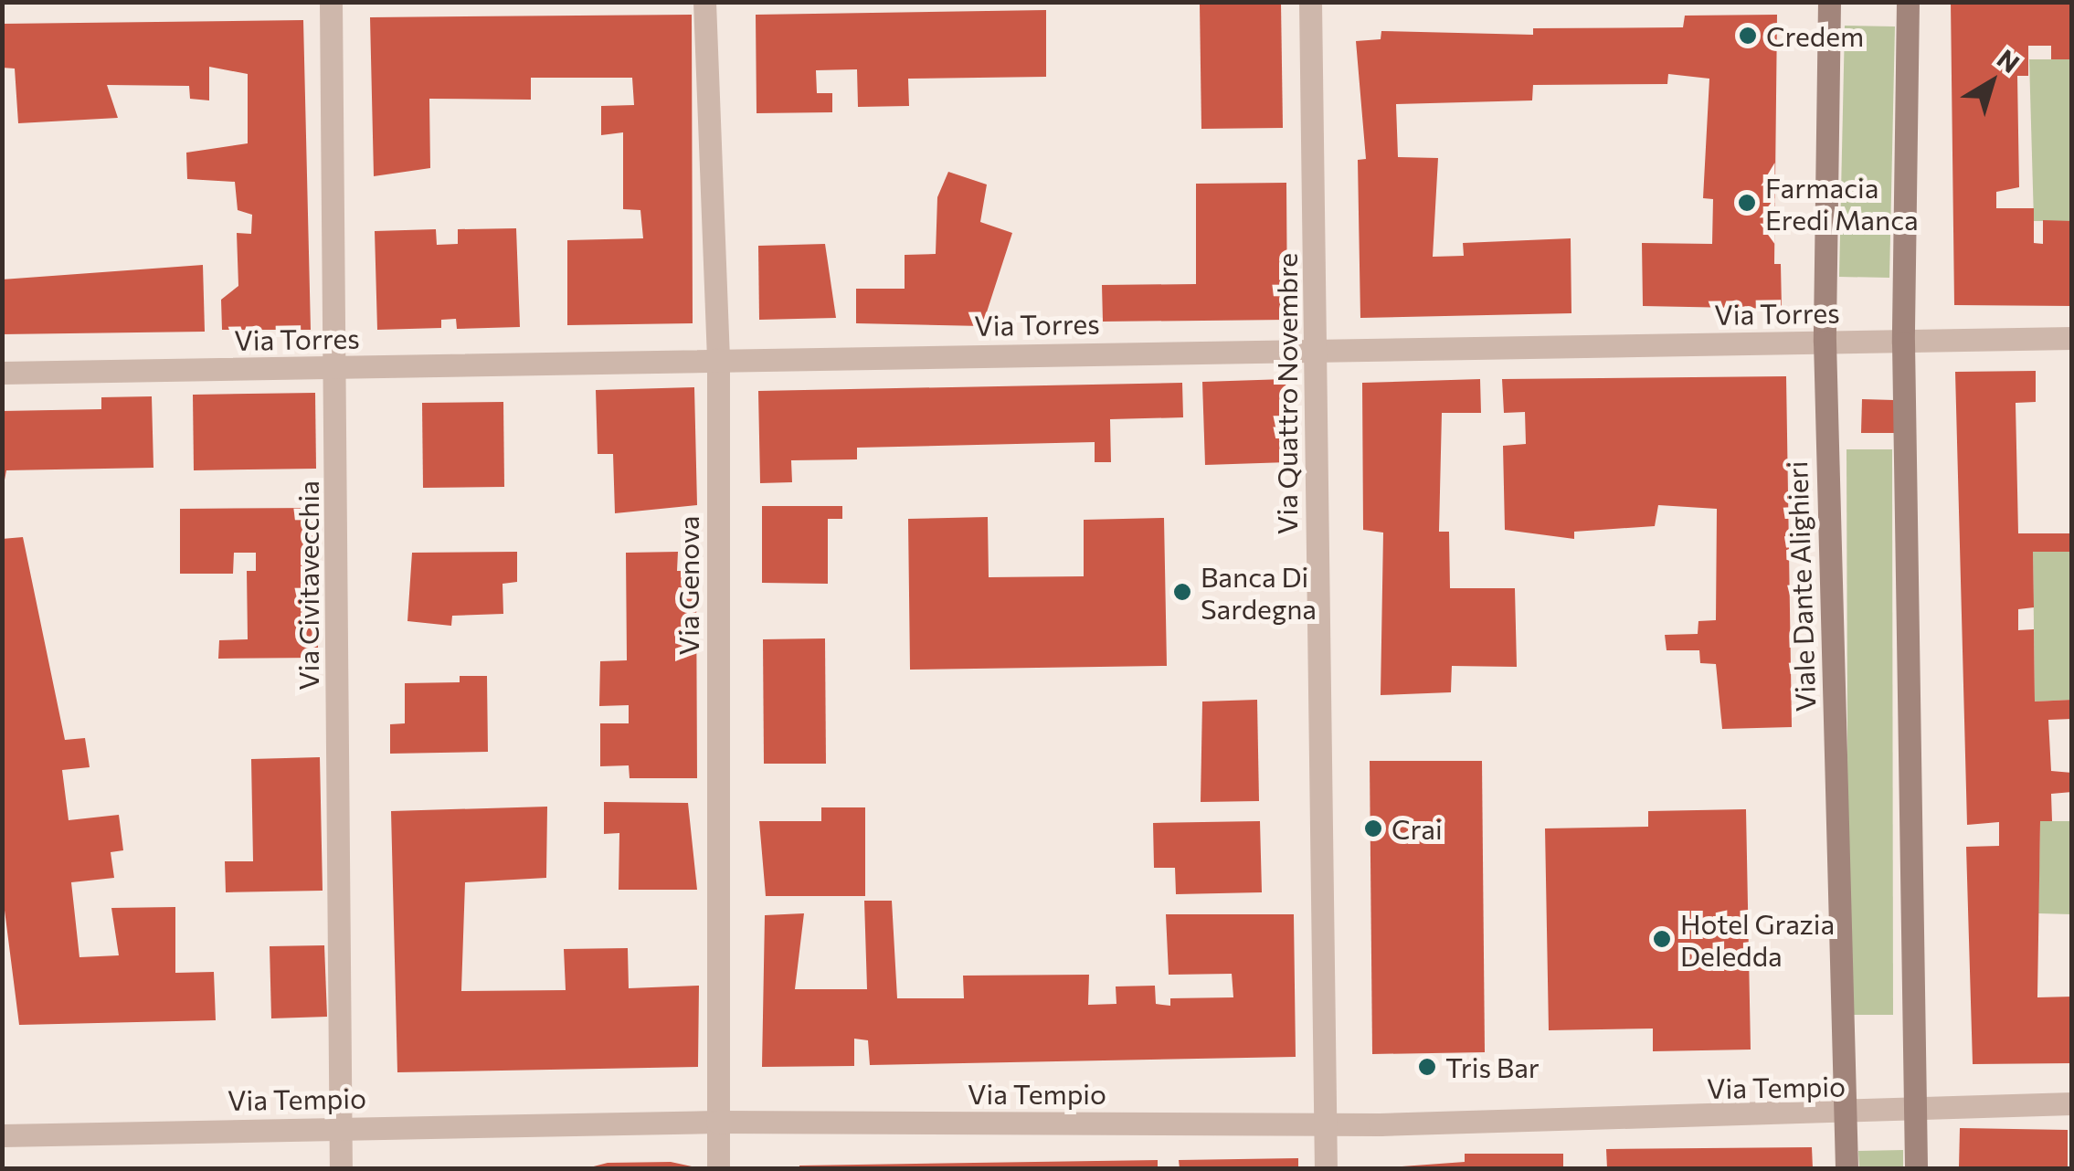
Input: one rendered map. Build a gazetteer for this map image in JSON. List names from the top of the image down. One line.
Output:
{"streets":{"main road":["Viale Dante Alighieri"],"street":["Via Torres","Via Quattro Novembre","Via Civitavecchia","Via Genova","Via Tempio"]},"crossings":[["Via Torres","Via Quattro Novembre"],["Via Torres","Via Civitavecchia"],["Via Torres","Via Genova"],["Via Torres","Viale Dante Alighieri"],["Via Quattro Novembre","Via Tempio"],["Via Civitavecchia","Via Tempio"],["Via Genova","Via Tempio"],["Viale Dante Alighieri","Via Tempio"]],"places":["Credem","Farmacia Eredi Manca","Banca Di Sardegna","Crai","Hotel Grazia Deledda","Tris Bar"],"north":"top right"}
